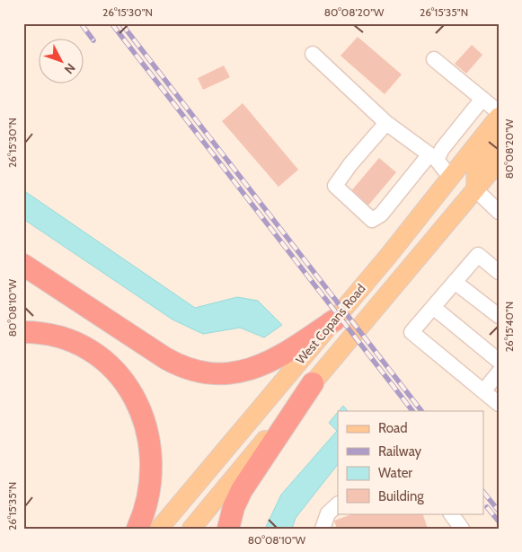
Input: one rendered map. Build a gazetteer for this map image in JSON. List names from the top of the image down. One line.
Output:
{"streets":{"main road":["West Copans Road"]},"legend":["Road","Railway","Water","Building"],"north":"bottom right","coordinates":["26°15'30\"N","80°08'20\"W","26°15'35\"N","80°08'10\"W","26°15'40\"N"]}
